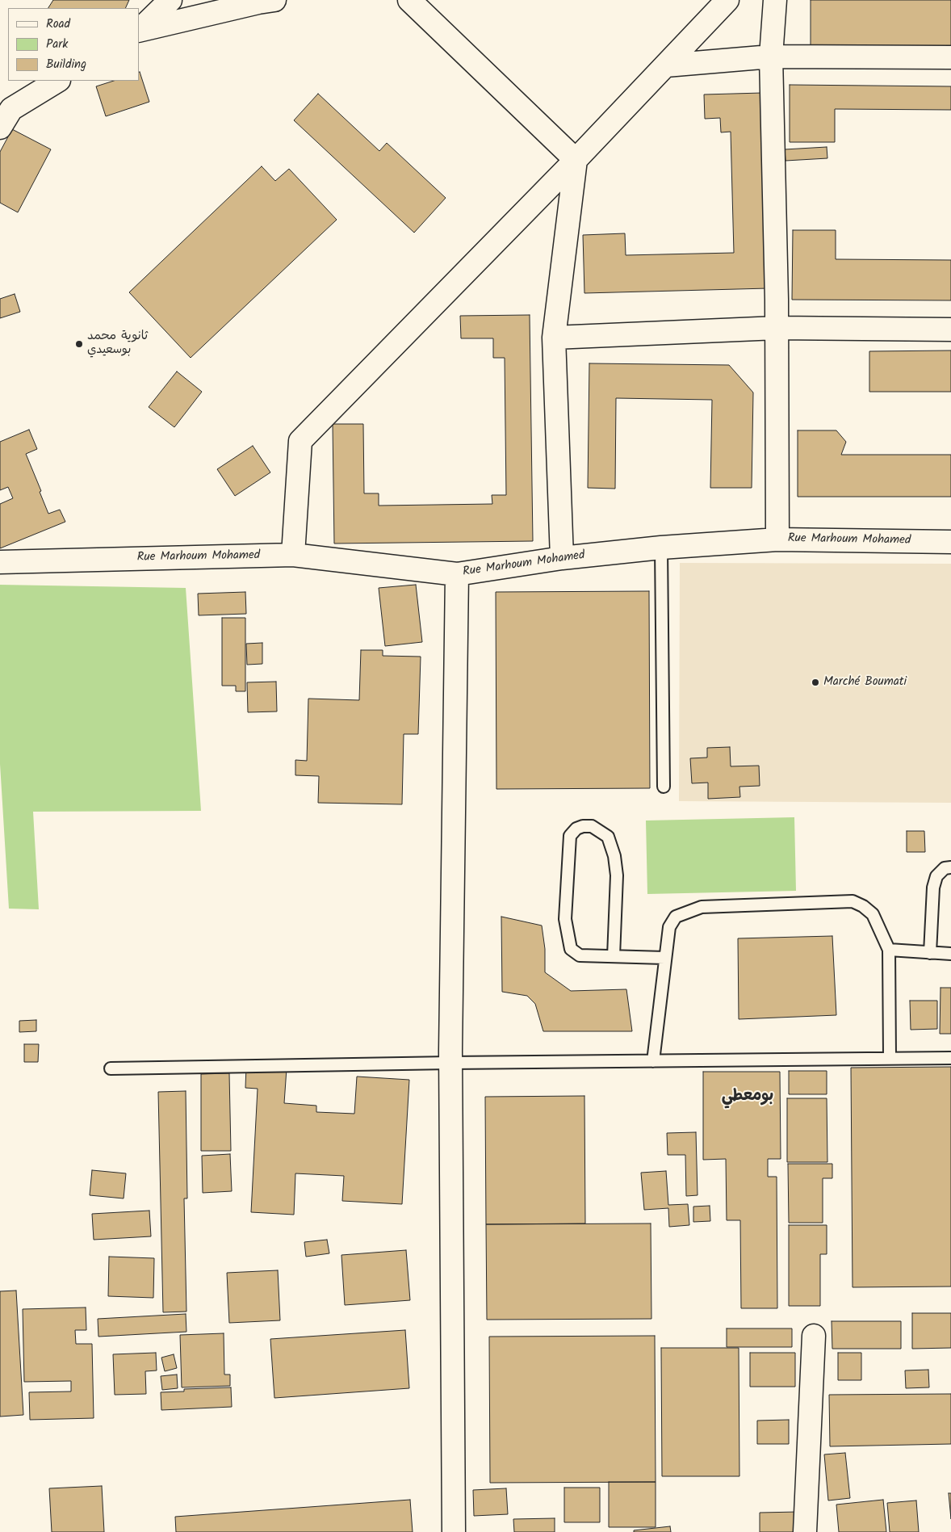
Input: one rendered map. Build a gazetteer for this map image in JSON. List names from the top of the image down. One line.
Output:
{"streets":{"street":["Rue Marhoum Mohamed"]},"districts":["بومعطي"],"places":["ثانوية محمد بوسعيدي","Marché Boumati"],"legend":["Road","Park","Building"]}
